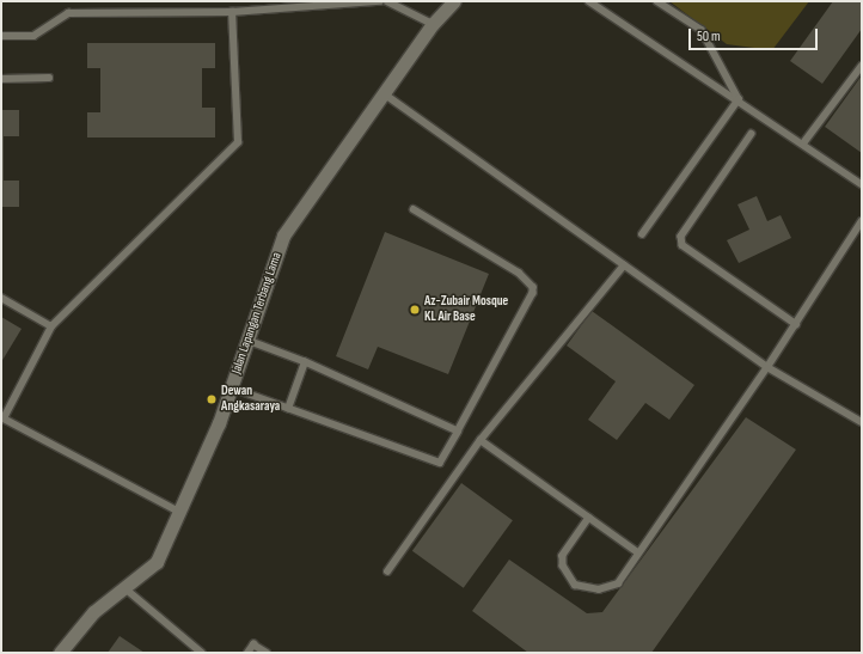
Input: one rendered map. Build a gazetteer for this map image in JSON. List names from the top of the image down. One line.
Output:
{"streets":{"street":["Jalan Lapangan Terbang Lama"]},"places":["Az-Zubair Mosque KL Air Base","Dewan Angkasaraya"],"scale_bar":"50 m"}
